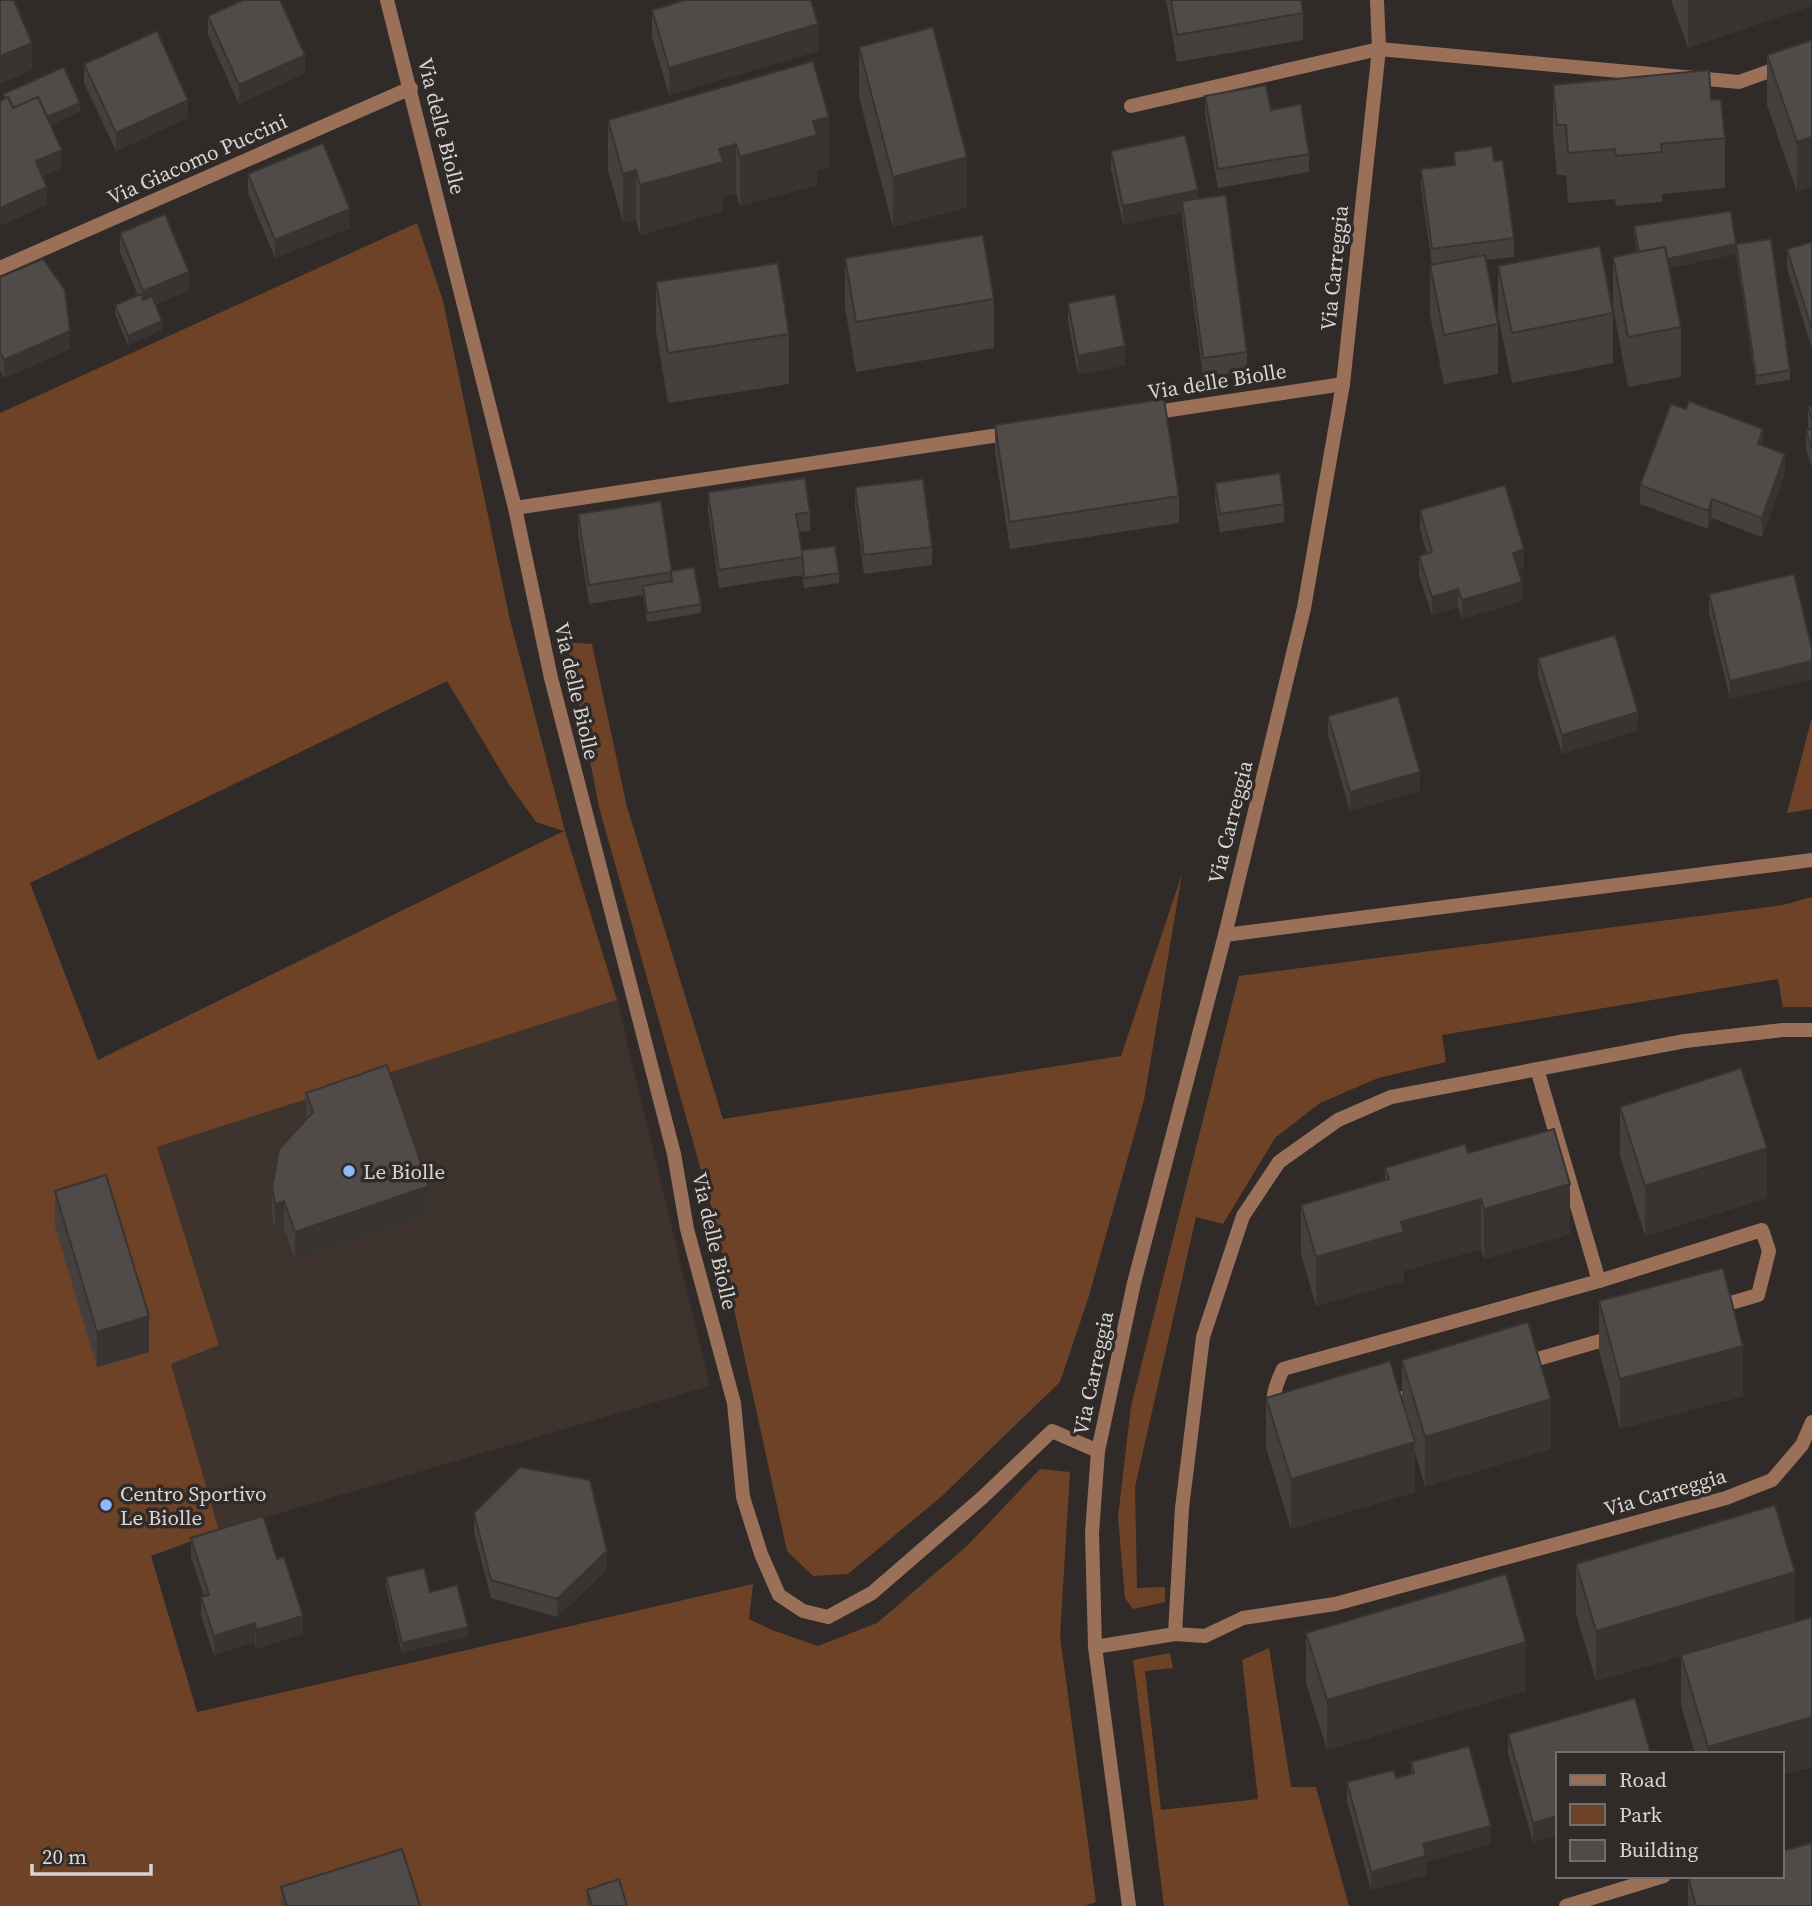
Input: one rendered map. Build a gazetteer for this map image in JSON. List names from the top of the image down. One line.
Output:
{"streets":{"street":["Via delle Biolle","Via Giacomo Puccini","Via Carreggia"]},"crossings":[["Via delle Biolle","Via Giacomo Puccini"],["Via delle Biolle","Via Carreggia"]],"places":["Le Biolle","Centro Sportivo Le Biolle"],"legend":["Road","Park","Building"],"scale_bar":"20 m"}
